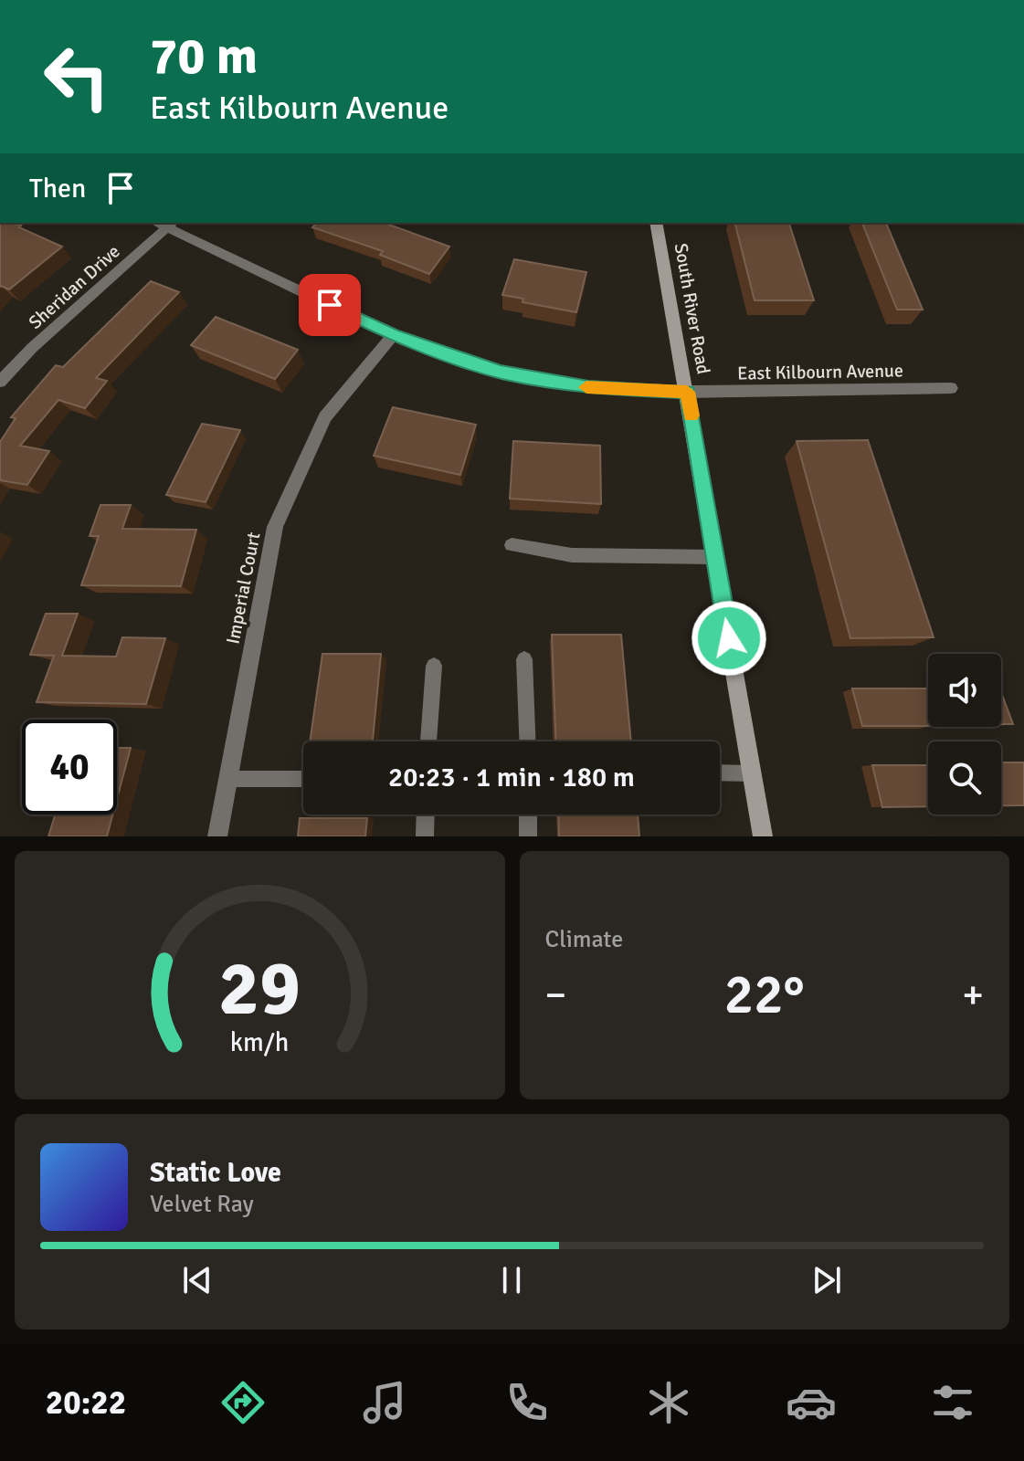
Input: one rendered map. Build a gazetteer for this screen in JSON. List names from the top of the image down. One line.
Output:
{"streets":{"street":["Sheridan Drive","South River Road","East Kilbourn Avenue","Imperial Court"]},"crossings":[["Sheridan Drive","East Kilbourn Avenue"],["South River Road","East Kilbourn Avenue"],["East Kilbourn Avenue","Imperial Court"]],"page":{"turn":["70 m","East Kilbourn Avenue"],"then":"Then","limit":"40","trip":"20:23 · 1 min · 180 m","tile":"Climate","heat":["−","22°","+"],"song":["Static Love","Velvet Ray"],"tabs":"20:22","gauge":["29","km/h"]}}
